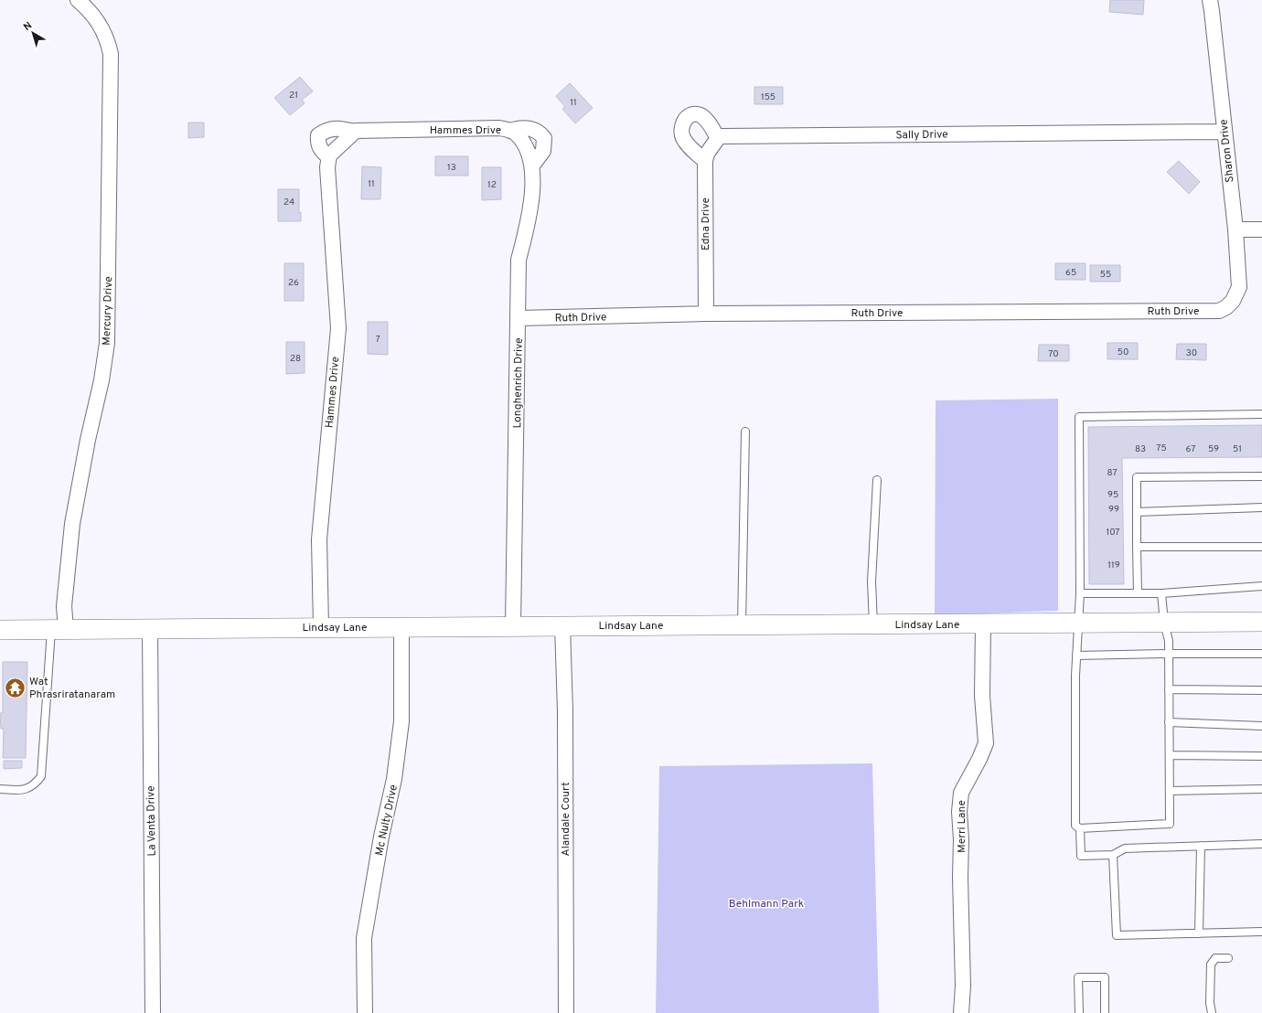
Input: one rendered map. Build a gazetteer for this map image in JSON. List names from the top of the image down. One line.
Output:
{"streets":{"street":["Hammes Drive","Sally Drive","Sharon Drive","Edna Drive","Mercury Drive","Ruth Drive","Longhenrich Drive","Lindsay Lane","Alandale Court","Mc Nulty Drive","La Venta Drive","Merri Lane"]},"crossings":[["Hammes Drive","Longhenrich Drive"],["Hammes Drive","Lindsay Lane"],["Sally Drive","Sharon Drive"],["Sally Drive","Edna Drive"],["Sharon Drive","Ruth Drive"],["Edna Drive","Ruth Drive"],["Mercury Drive","Lindsay Lane"],["Ruth Drive","Longhenrich Drive"],["Longhenrich Drive","Lindsay Lane"],["Lindsay Lane","Alandale Court"],["Lindsay Lane","Mc Nulty Drive"],["Lindsay Lane","La Venta Drive"],["Lindsay Lane","Merri Lane"]],"parks":["Behlmann Park"],"places":{"temple":["Wat Phrasriratanaram"]},"house_numbers":["21","155","11","13","11","12","24","65","55","26","7","50","30","70","28","75","83","67","59","51","87","95","99","107","119"],"north":"top left"}
